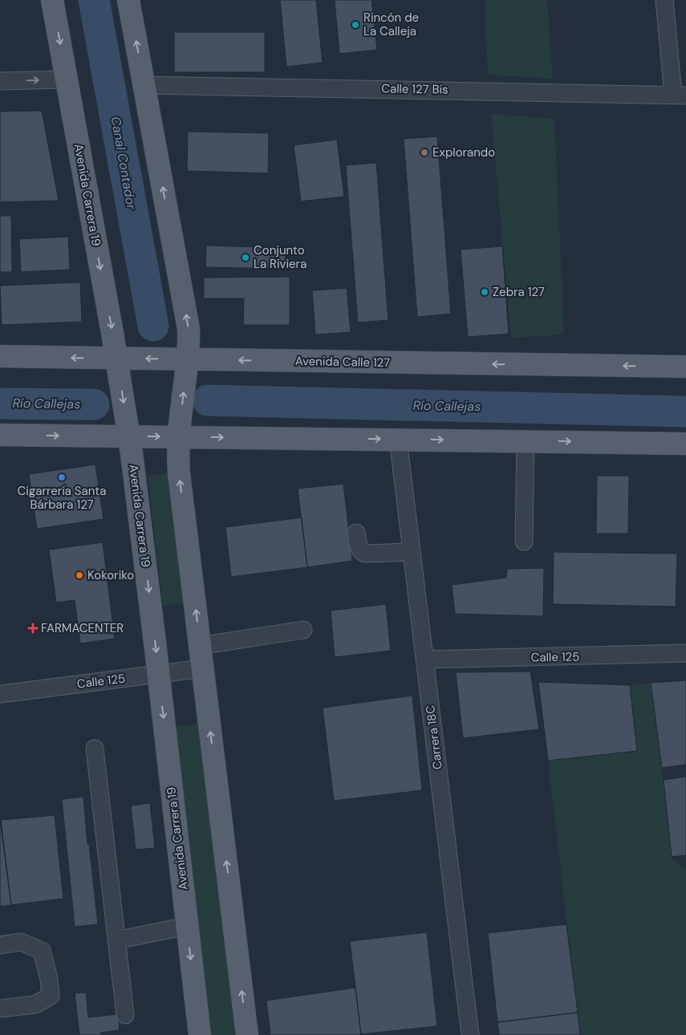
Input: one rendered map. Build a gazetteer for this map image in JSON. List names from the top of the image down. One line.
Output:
{"streets":{"main road":["Avenida Carrera 19","Avenida Calle 127"],"street":["Calle 127 Bis","Calle 125","Carrera 18C"]},"crossings":[["Avenida Carrera 19","Avenida Calle 127"],["Avenida Carrera 19","Calle 125"],["Calle 125","Carrera 18C"]],"water":["Canal Contador","Río Callejas"],"places":{"other":["Rincón de La Calleja","Explorando","Conjunto La Riviera","Zebra 127","Cigarrería Santa Bárbara 127","Kokoriko"],"health":["FARMACENTER"]}}
